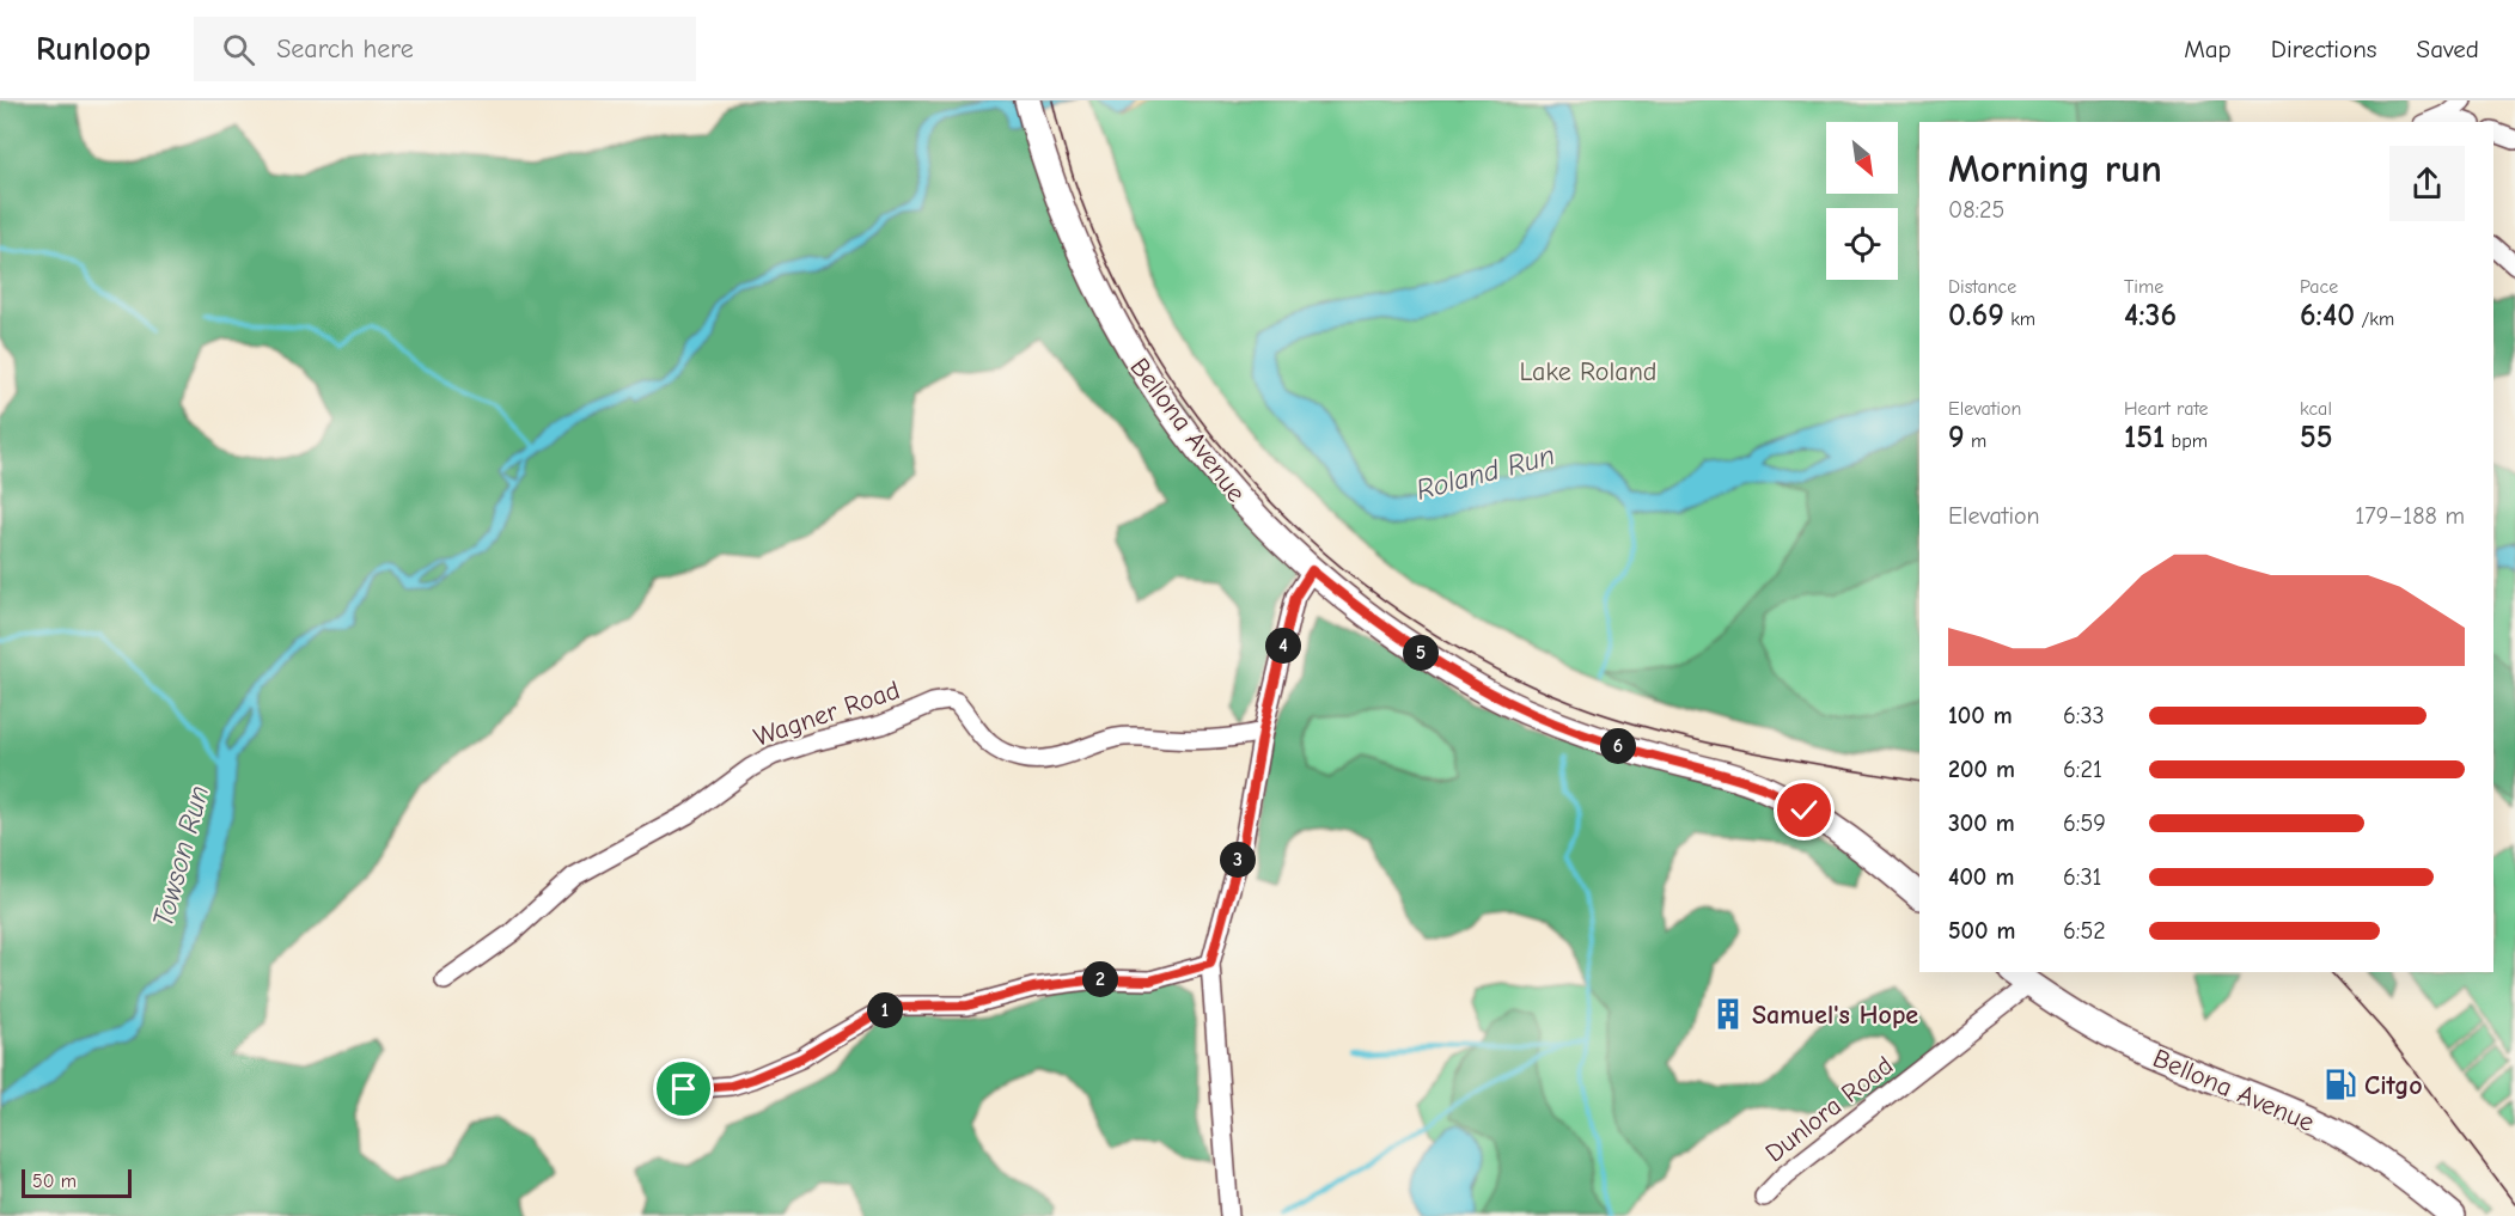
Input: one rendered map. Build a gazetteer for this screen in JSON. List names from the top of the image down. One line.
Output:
{"streets":{"main road":["Bellona Avenue"],"street":["Wagner Road","Dunlora Road"]},"crossings":[["Bellona Avenue","Dunlora Road"]],"water":["Roland Run","Towson Run"],"parks":["Lake Roland"],"places":{"building":["Samuel's Hope"],"fuel station":["Citgo"]},"scale_bar":"50 m","north":"bottom right","page":{"header":"Runloop","search":"Search here","nav":["Map","Directions","Saved"],"heading":["Morning run","08:25"],"stats":[["Distance","0.69 km"],["Time","4:36"],["Pace","6:40 /km"],["Elevation","9 m"],["Heart rate","151 bpm"],["kcal","55"]],"chart":["Elevation","179–188 m"],"pins":["4","5","6","3","2","1"],"list":[{"name":"100 m","note":"6:33"},{"name":"200 m","note":"6:21"},{"name":"300 m","note":"6:59"},{"name":"400 m","note":"6:31"},{"name":"500 m","note":"6:52"}],"scale":"50 m"}}
